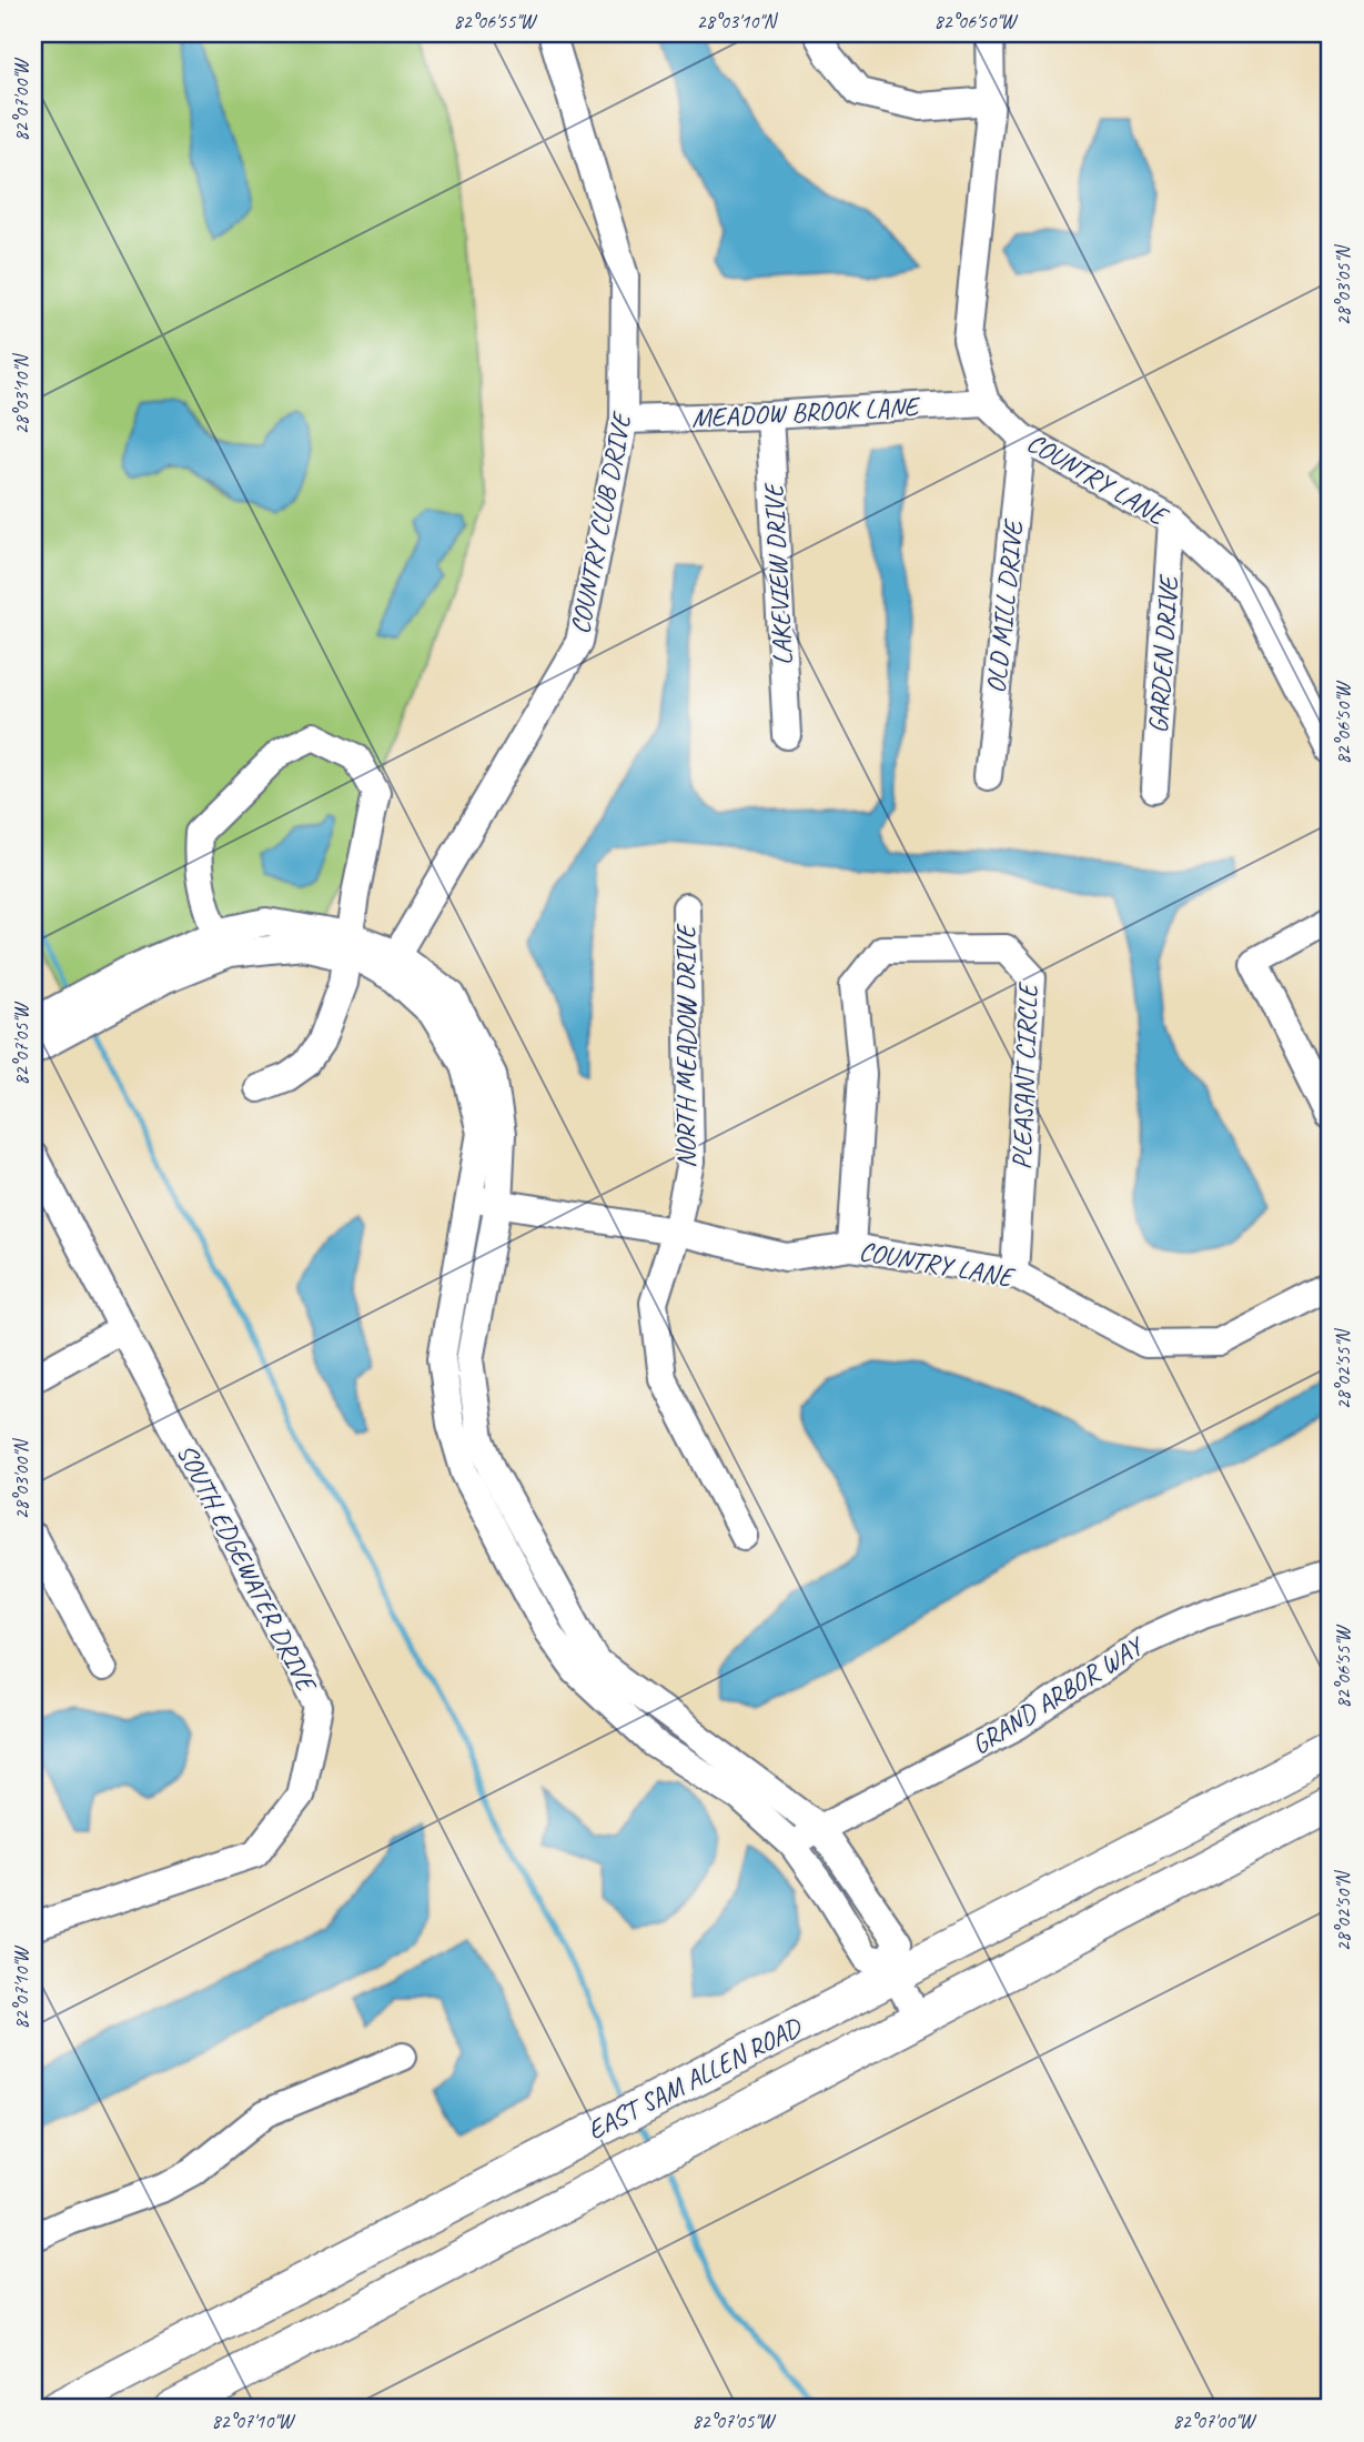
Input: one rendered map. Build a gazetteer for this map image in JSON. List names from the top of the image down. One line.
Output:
{"streets":{"main road":["EAST SAM ALLEN ROAD"],"street":["MEADOW BROOK LANE","COUNTRY LANE","COUNTRY CLUB DRIVE","LAKEVIEW DRIVE","OLD MILL DRIVE","GARDEN DRIVE","NORTH MEADOW DRIVE","PLEASANT CIRCLE","SOUTH EDGEWATER DRIVE","GRAND ARBOR WAY"]},"crossings":[["MEADOW BROOK LANE","COUNTRY LANE"],["MEADOW BROOK LANE","COUNTRY CLUB DRIVE"],["MEADOW BROOK LANE","LAKEVIEW DRIVE"],["COUNTRY LANE","OLD MILL DRIVE"],["COUNTRY LANE","GARDEN DRIVE"],["COUNTRY LANE","NORTH MEADOW DRIVE"],["COUNTRY LANE","PLEASANT CIRCLE"]],"coordinates":["82°06'55\"W","28°03'10\"N","82°06'50\"W","82°07'00\"W","28°03'05\"N","82°07'05\"W","28°02'55\"N","28°03'00\"N","28°02'50\"N","82°07'10\"W"]}
